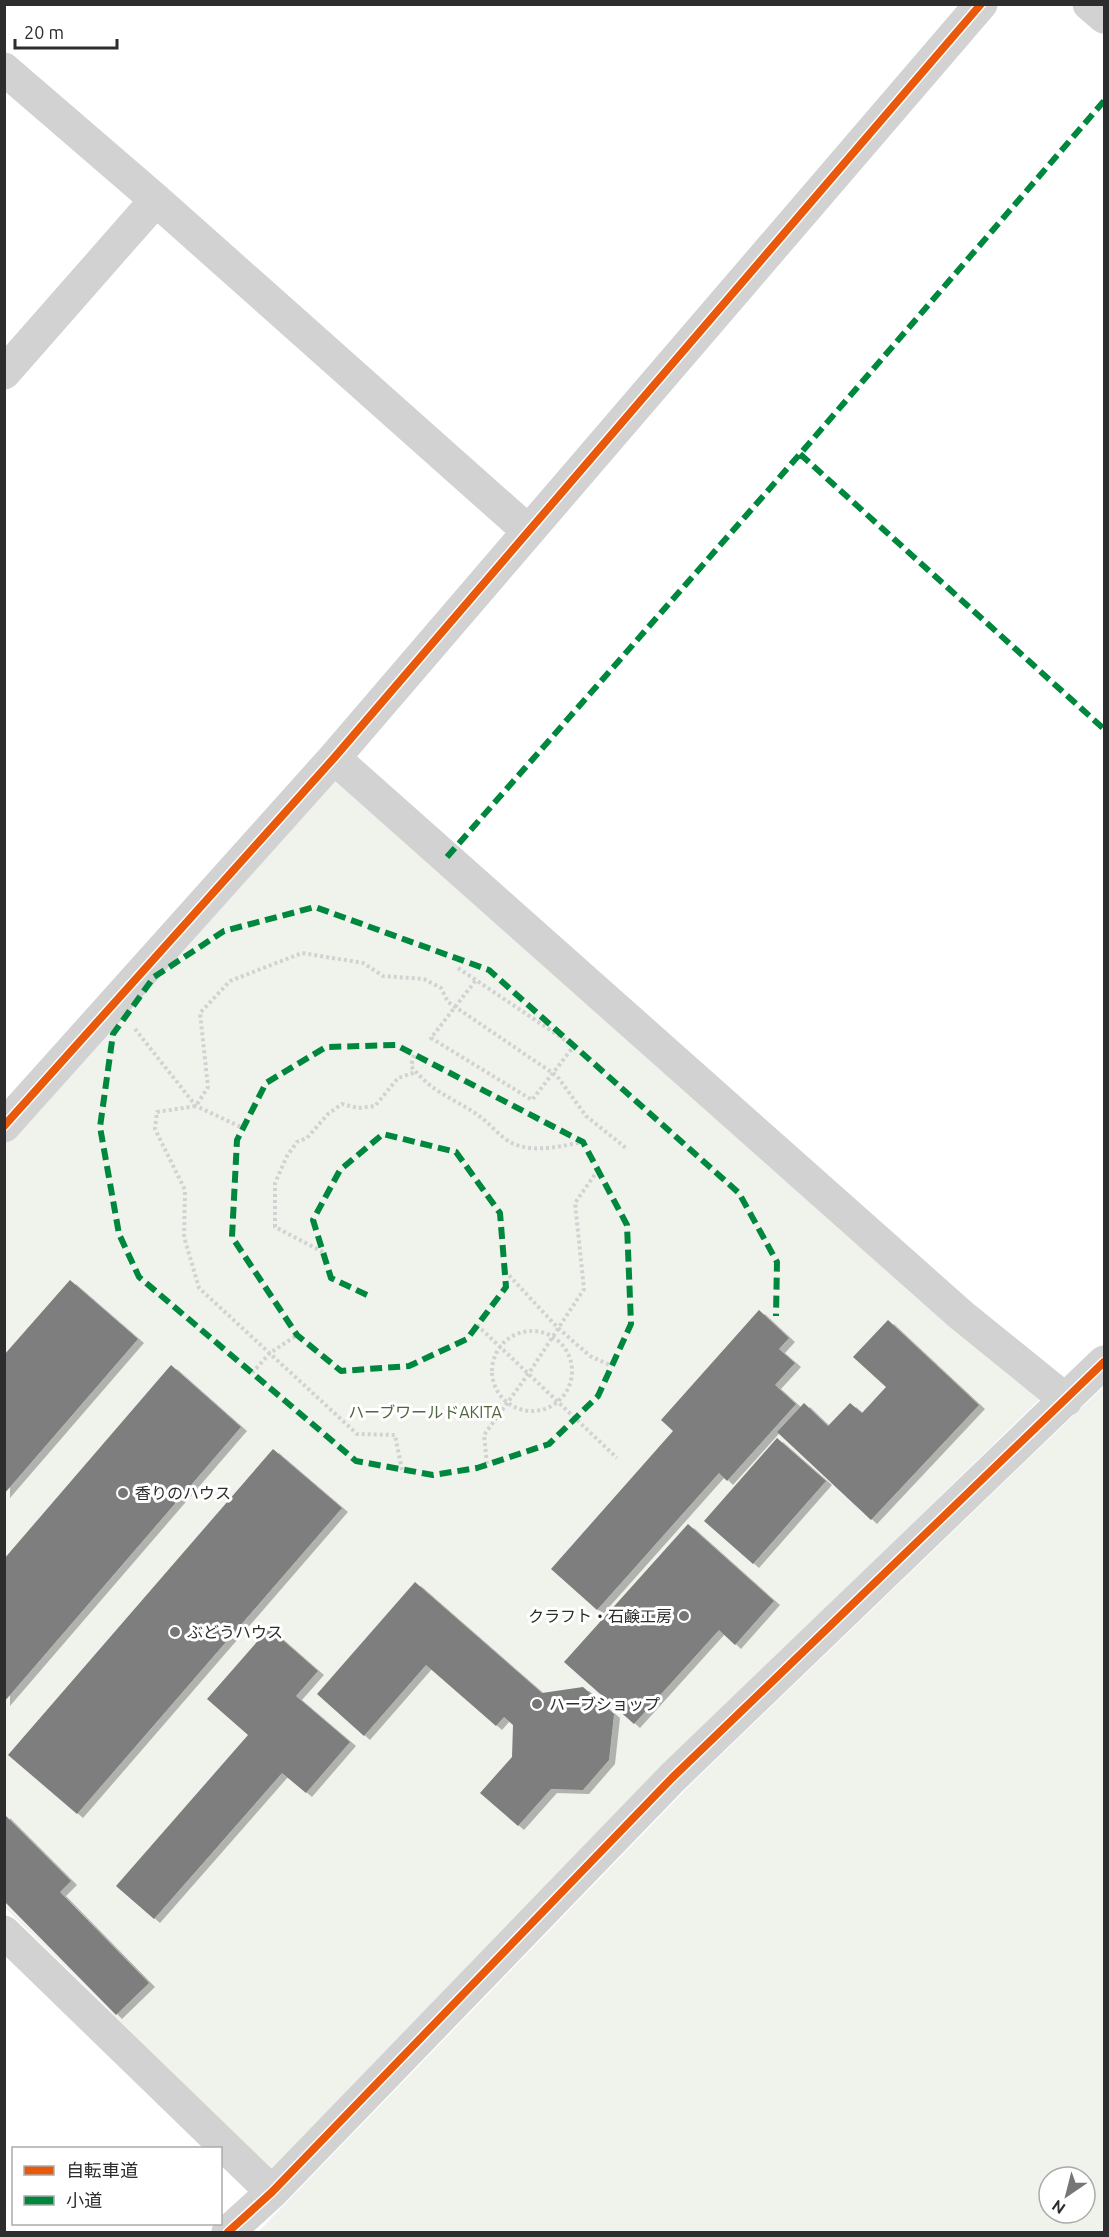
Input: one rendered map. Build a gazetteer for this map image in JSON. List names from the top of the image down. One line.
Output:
{"parks":["ハーブワールドAKITA"],"places":["香りのハウス","クラフト・石鹸工房","ぶどうハウス","ハーブショップ"],"legend":["自転車道","小道"],"scale_bar":"20 m","north":"bottom left"}
